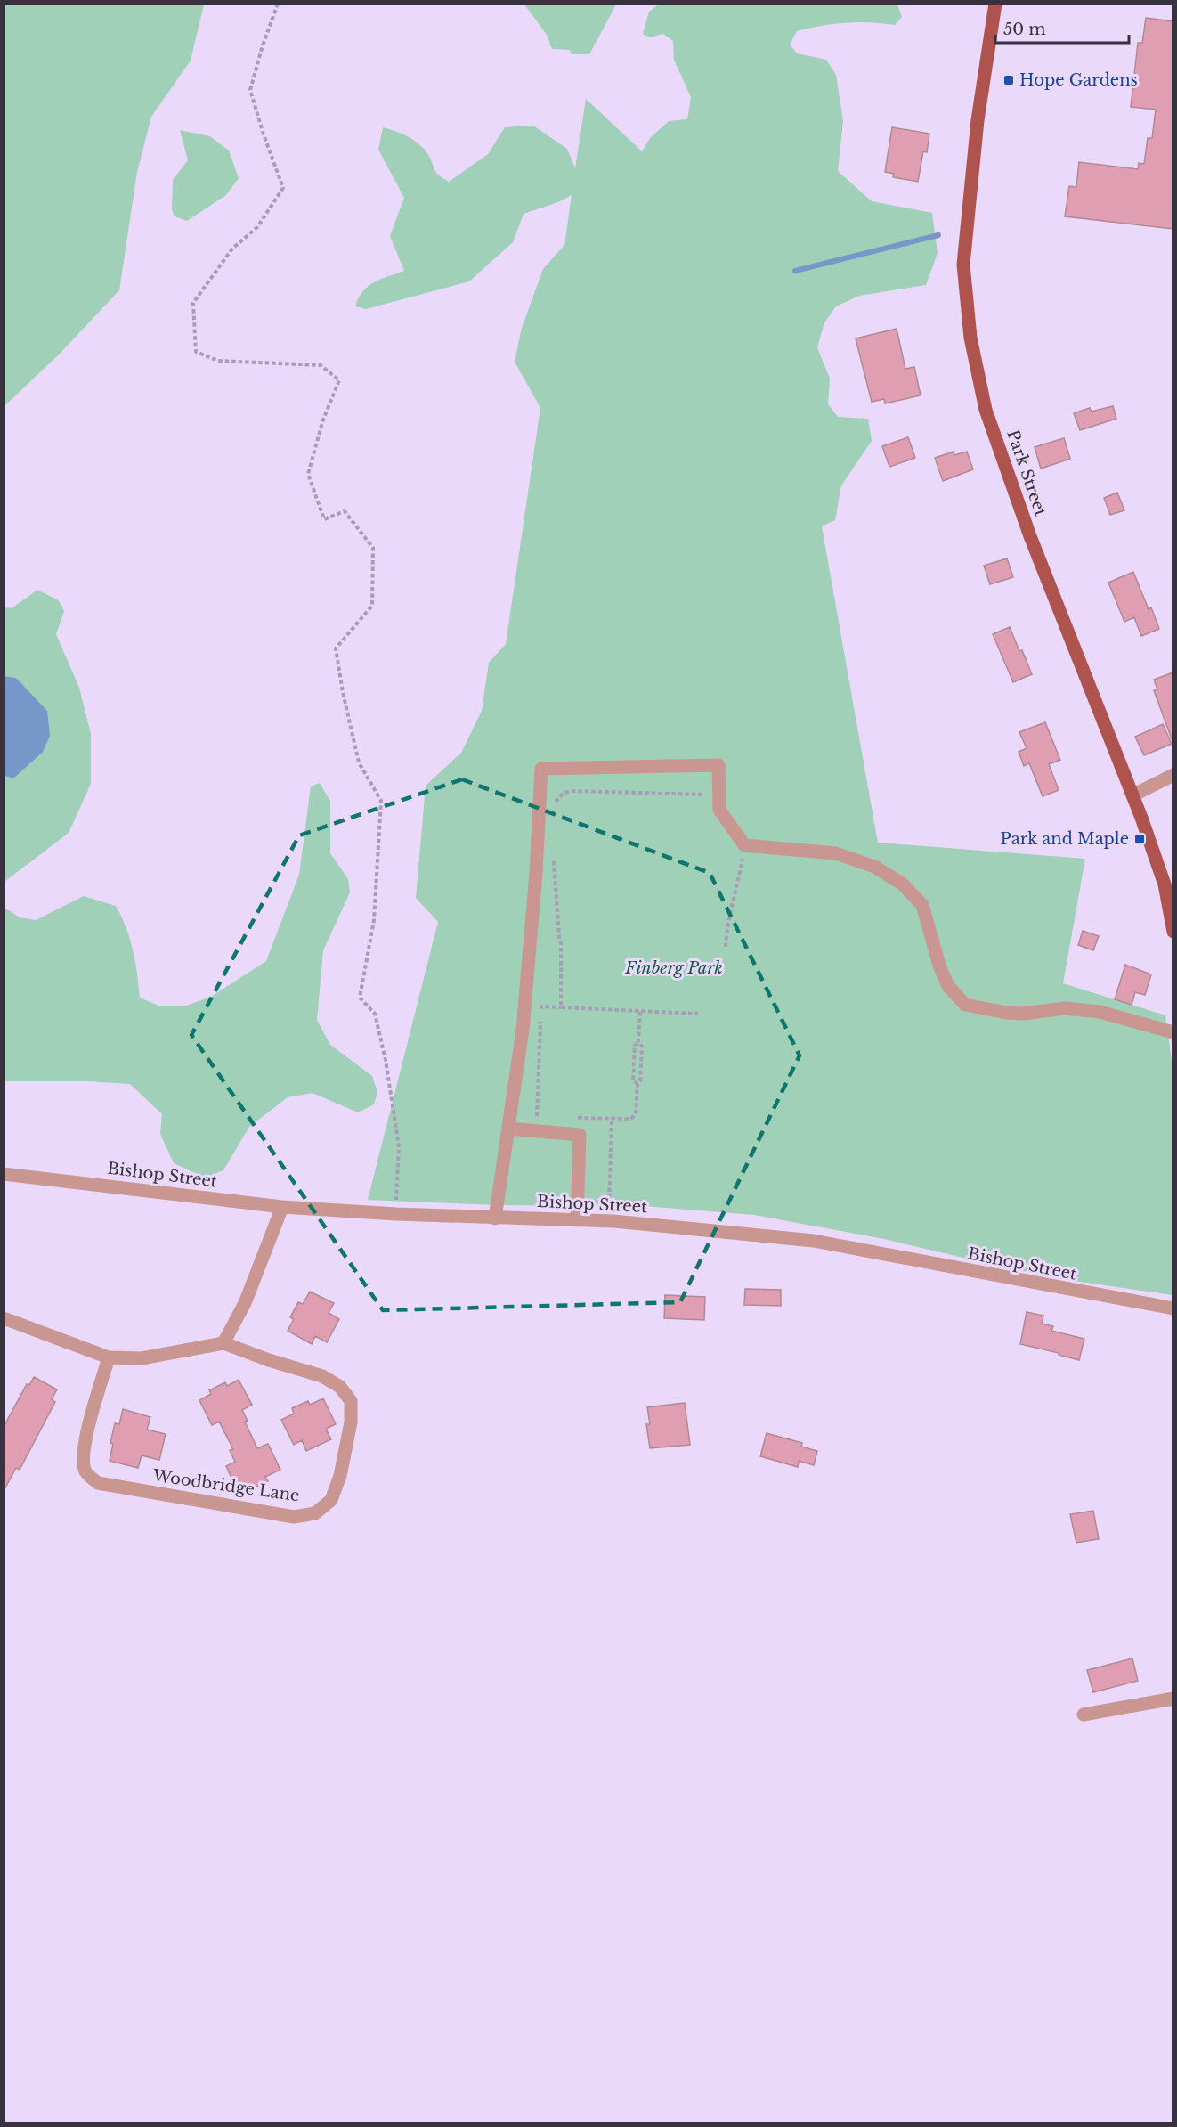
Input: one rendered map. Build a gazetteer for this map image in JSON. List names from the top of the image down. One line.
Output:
{"streets":{"main road":["Park Street"],"street":["Bishop Street","Woodbridge Lane"]},"parks":["Finberg Park"],"places":{"transit":["Hope Gardens","Park and Maple"]},"scale_bar":"50 m"}
